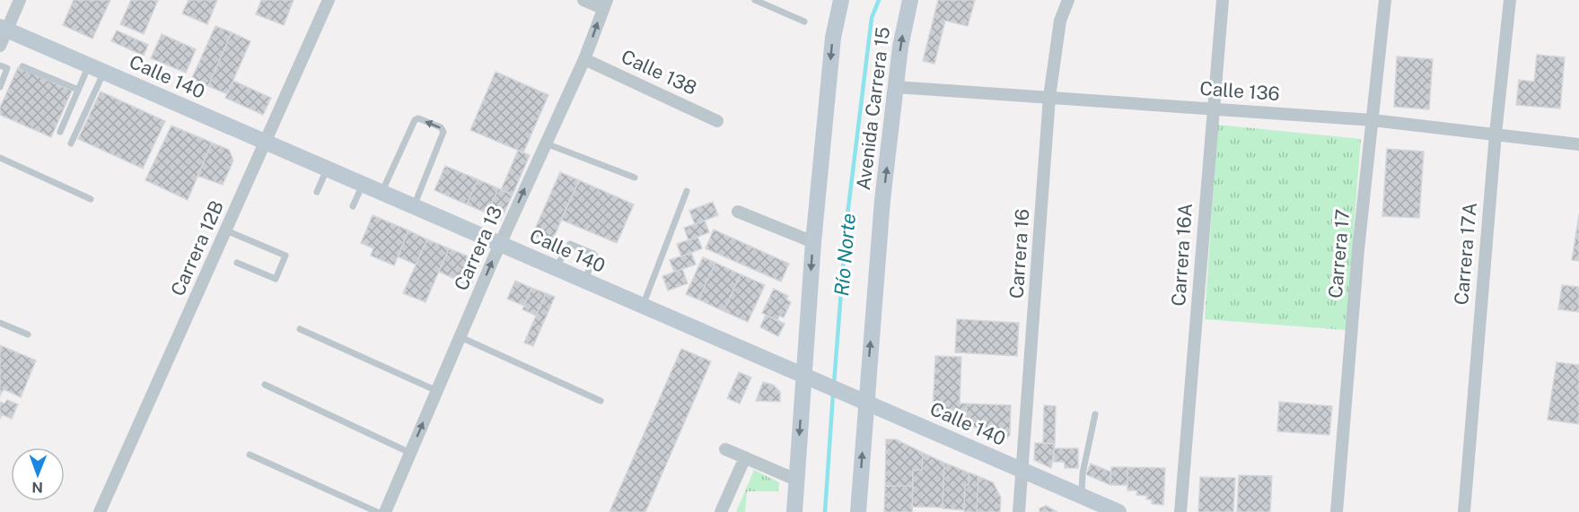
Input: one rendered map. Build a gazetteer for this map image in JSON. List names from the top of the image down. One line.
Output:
{"streets":{"street":["Calle 138","Calle 140","Calle 136","Avenida Carrera 15","Carrera 12B","Carrera 13","Carrera 16","Carrera 17","Carrera 17A","Carrera 16A"]},"crossings":[["Calle 138","Carrera 13"],["Calle 140","Avenida Carrera 15"],["Calle 140","Carrera 12B"],["Calle 140","Carrera 13"],["Calle 140","Carrera 16"],["Calle 136","Avenida Carrera 15"],["Calle 136","Carrera 16"],["Calle 136","Carrera 17"],["Calle 136","Carrera 17A"],["Calle 136","Carrera 16A"]],"one_way":["Carrera 13"],"water":["Río Norte"],"north":"bottom"}
